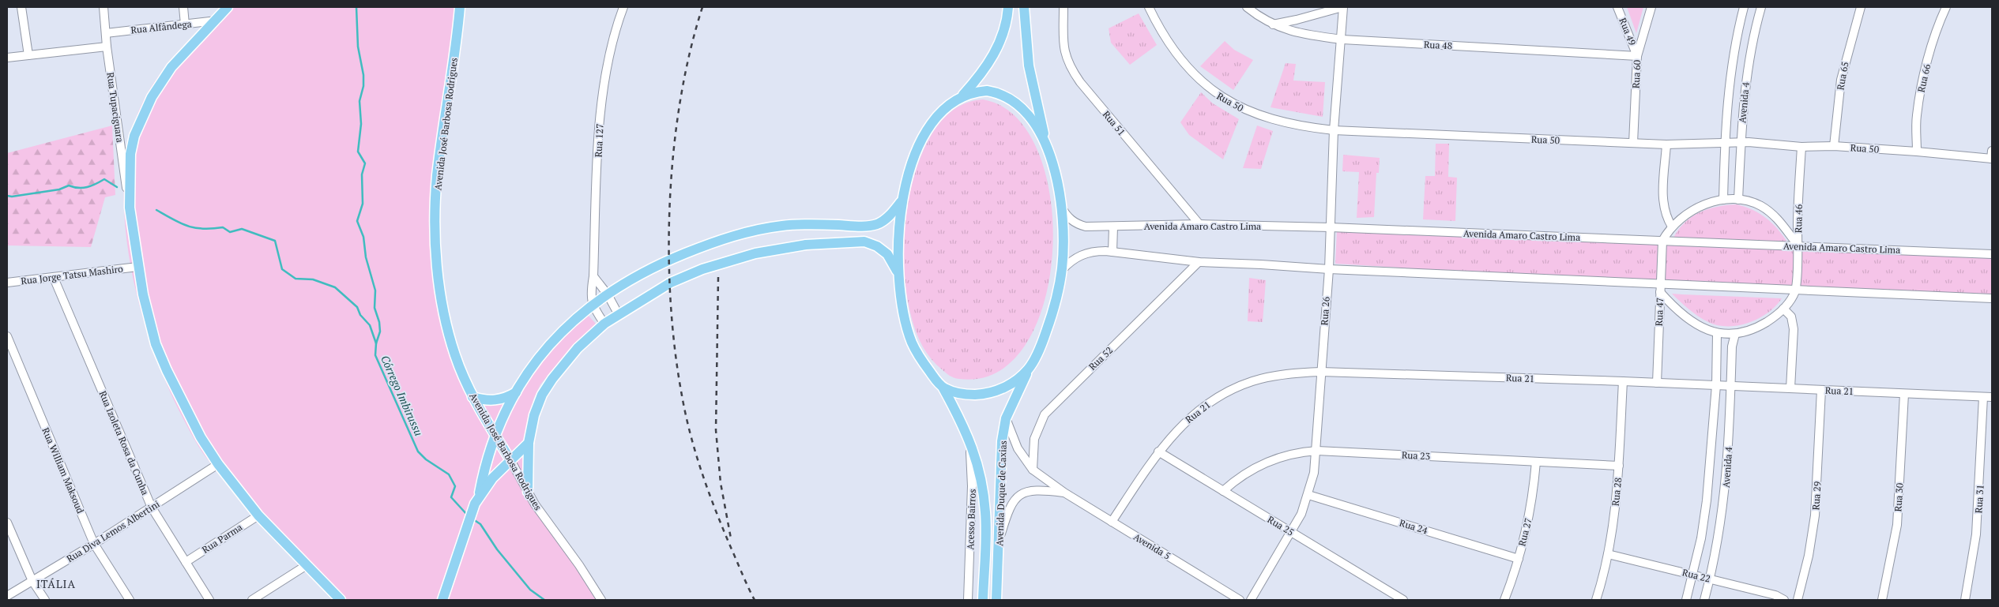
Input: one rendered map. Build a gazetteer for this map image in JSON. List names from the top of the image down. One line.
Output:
{"streets":{"main road":["Avenida José Barbosa Rodrigues","Avenida Duque de Caxias"],"street":["Rua Alfândega","Rua 49","Rua 48","Rua 60","Rua 65","Rua 66","Rua 50","Avenida 4","Rua Tupaciguara","Rua 51","Rua 127","Rua 46","Avenida Amaro Castro Lima","Rua Jorge Tatsu Mashiro","Rua 26","Rua 47","Rua 52","Rua 21","Rua Izoleta Rosa da Cunha","Rua 23","Rua William Maksoud","Rua 28","Rua 29","Rua 30","Rua 31","Acesso Bairros","Rua 25","Rua 24","Rua Diva Lemos Albertini","Rua 27","Rua Parma","Avenida 5","Rua 22"]},"crossings":[["Rua Alfândega","Rua Tupaciguara"],["Rua 49","Rua 48"],["Rua 49","Rua 60"],["Rua 48","Rua 60"],["Rua 48","Rua 26"],["Rua 60","Rua 50"],["Rua 65","Rua 50"],["Rua 66","Rua 50"],["Rua 50","Avenida 4"],["Rua 50","Rua 46"],["Rua 50","Rua 26"],["Avenida 4","Rua 21"],["Avenida 4","Rua 22"],["Rua 51","Avenida Amaro Castro Lima"],["Rua 46","Avenida Amaro Castro Lima"],["Avenida Amaro Castro Lima","Rua 26"],["Avenida Amaro Castro Lima","Rua 47"],["Avenida Amaro Castro Lima","Avenida Duque de Caxias"],["Rua Jorge Tatsu Mashiro","Rua Izoleta Rosa da Cunha"],["Rua 26","Rua 21"],["Rua 26","Rua 23"],["Rua 26","Rua 25"],["Rua 26","Rua 24"],["Rua 47","Rua 21"],["Rua 52","Avenida 5"],["Rua 21","Rua 28"],["Rua 21","Rua 29"],["Rua 21","Rua 30"],["Rua 21","Rua 31"],["Rua 21","Rua 25"],["Rua 21","Avenida 5"],["Rua Izoleta Rosa da Cunha","Rua Diva Lemos Albertini"],["Rua Izoleta Rosa da Cunha","Rua Parma"],["Rua 23","Rua 28"],["Rua 23","Rua 25"],["Rua 23","Rua 27"],["Rua William Maksoud","Rua Diva Lemos Albertini"],["Rua 28","Rua 22"],["Avenida Duque de Caxias","Acesso Bairros"],["Avenida Duque de Caxias","Avenida 5"],["Rua 24","Rua 27"]],"districts":["ITÁLIA"],"water":["Córrego Imbirussu"]}
